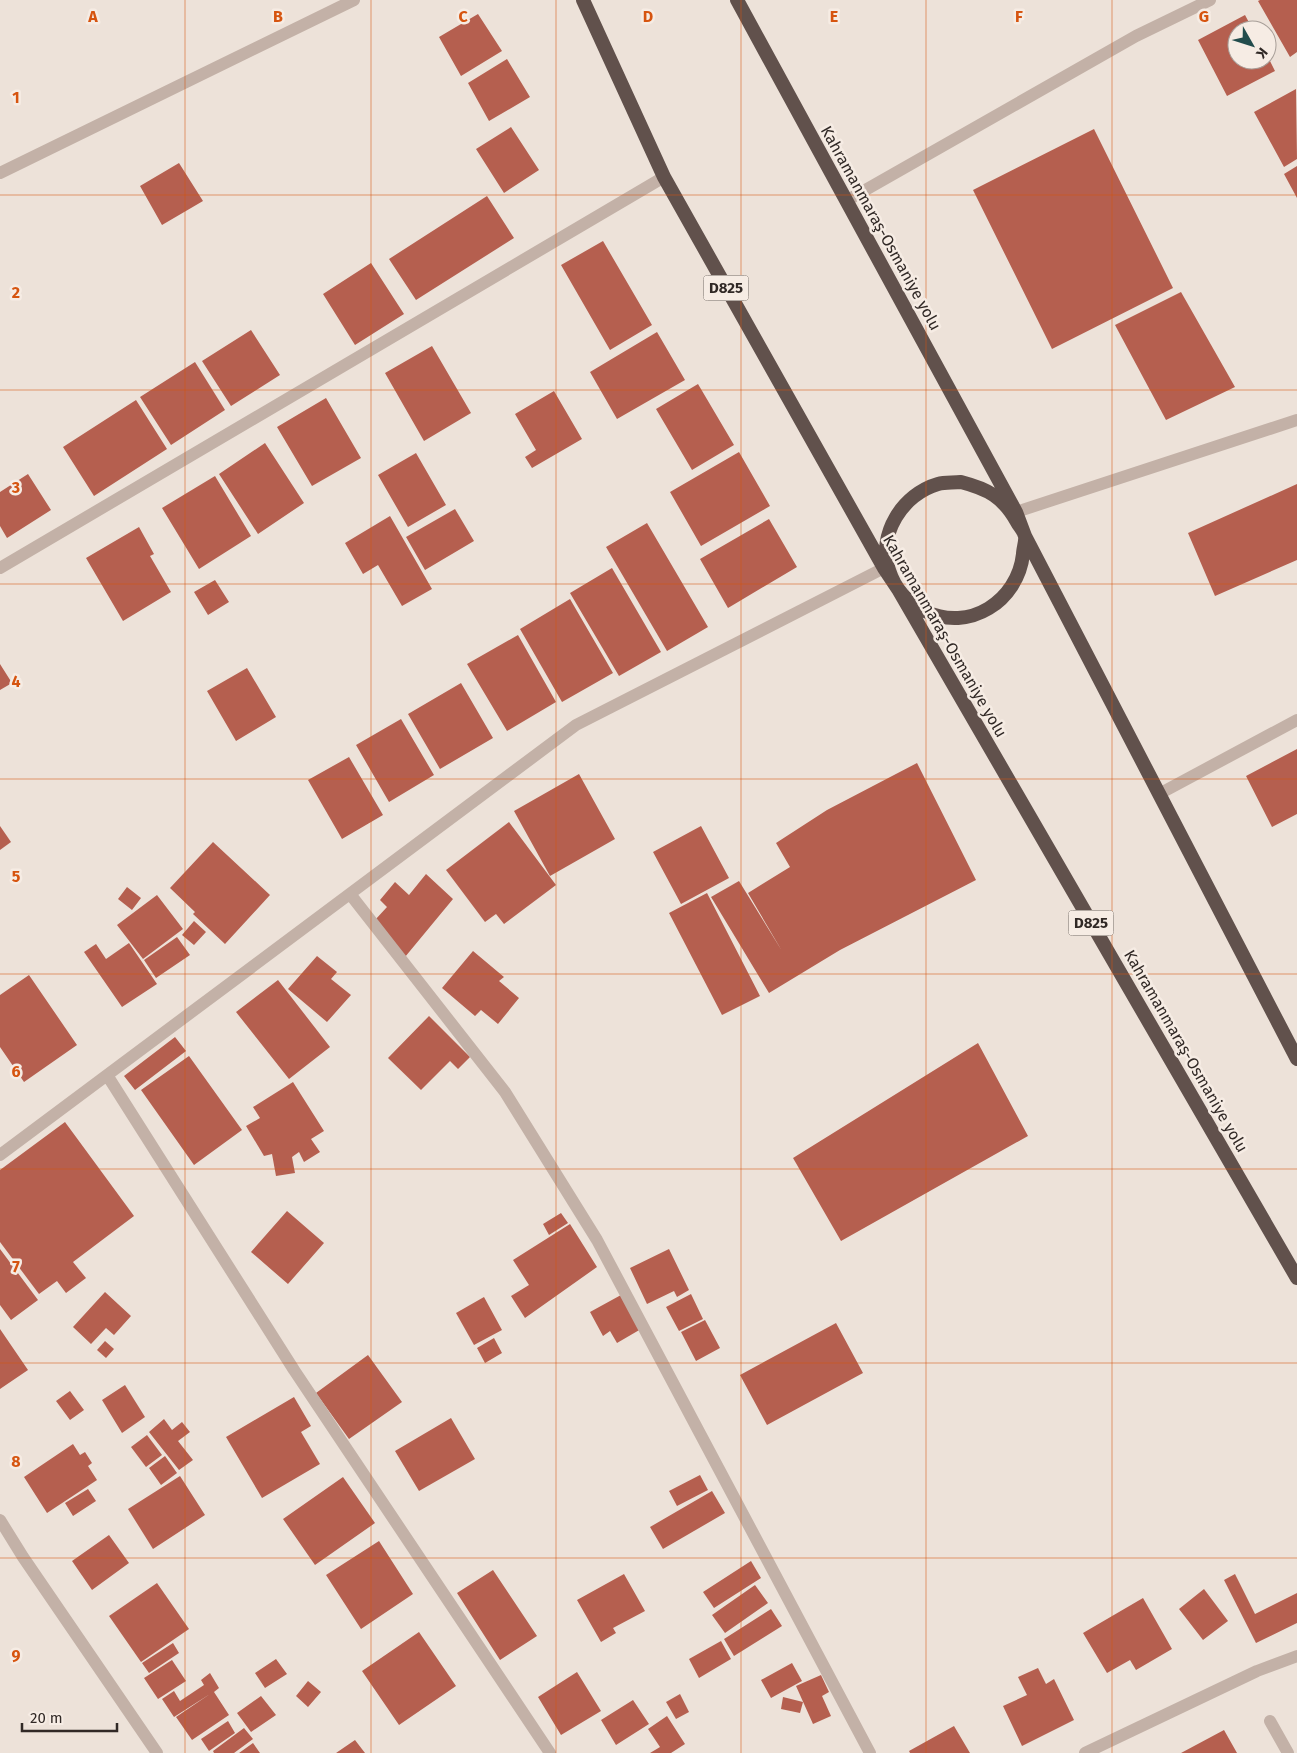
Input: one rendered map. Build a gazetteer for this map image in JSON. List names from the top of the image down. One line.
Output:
{"streets":{"highway":["Kahramanmaraş-Osmaniye yolu","D825"]},"scale_bar":"20 m","north":"bottom right","grid":{"columns":["A","B","C","D","E","F","G"],"rows":["1","2","3","4","5","6","7","8","9"]}}
